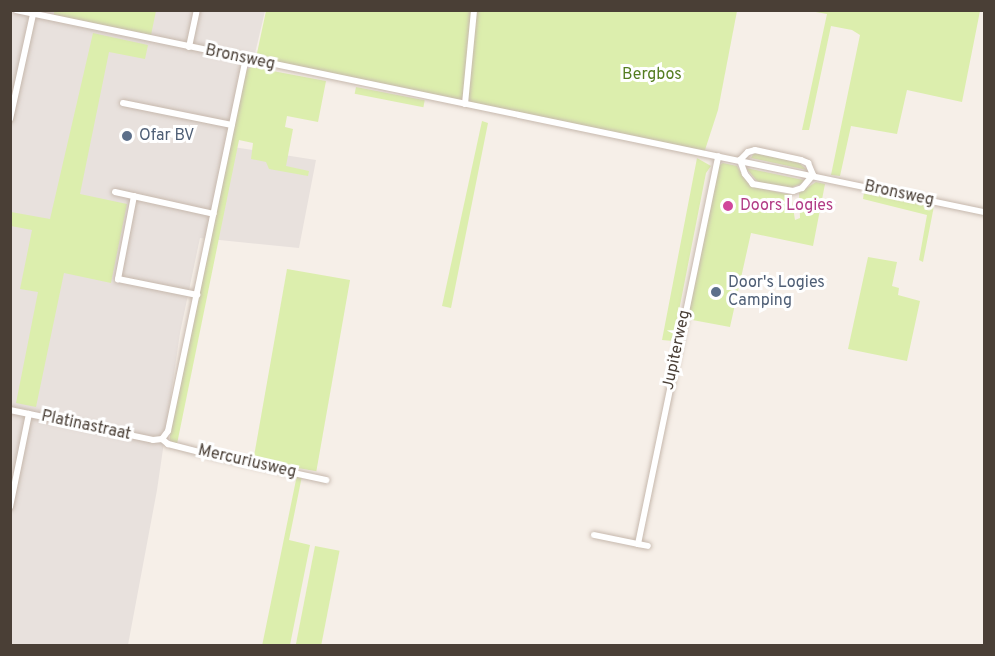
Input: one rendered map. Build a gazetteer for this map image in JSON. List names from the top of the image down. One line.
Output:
{"streets":{"street":["Bronsweg","Jupiterweg","Platinastraat","Mercuriusweg"]},"crossings":[["Bronsweg","Jupiterweg"],["Platinastraat","Mercuriusweg"]],"parks":["Bergbos"],"places":["Ofar BV","Doors Logies","Door's Logies Camping"]}
